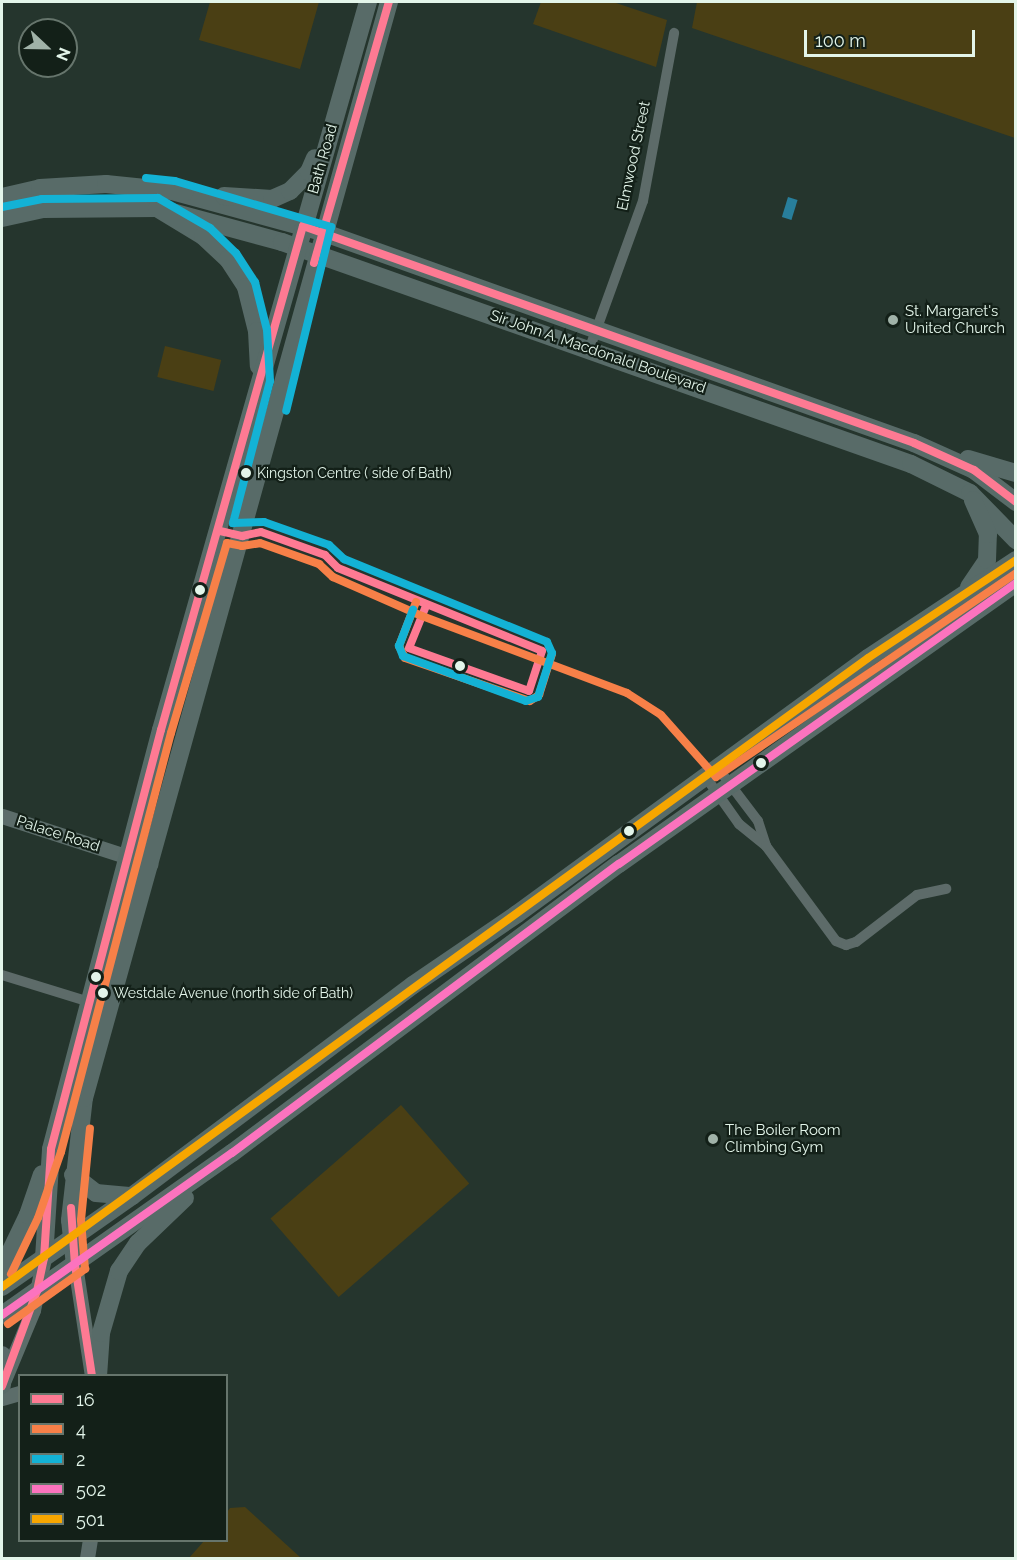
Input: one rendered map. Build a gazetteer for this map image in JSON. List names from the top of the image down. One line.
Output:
{"streets":{"main road":["Bath Road","Sir John A. Macdonald Boulevard","Palace Road"],"street":["Elmwood Street"]},"crossings":[["Elmwood Street","Sir John A. Macdonald Boulevard"],["Bath Road","Sir John A. Macdonald Boulevard"],["Bath Road","Palace Road"]],"places":["St. Margaret's United Church","Kingston Centre ( side of Bath)","Westdale Avenue (north side of Bath)","The Boiler Room Climbing Gym"],"lines":["transit line 16","transit line 2","transit line 4","transit line 501","transit line 502"],"legend":["16","4","2","502","501"],"scale_bar":"100 m","north":"right"}
